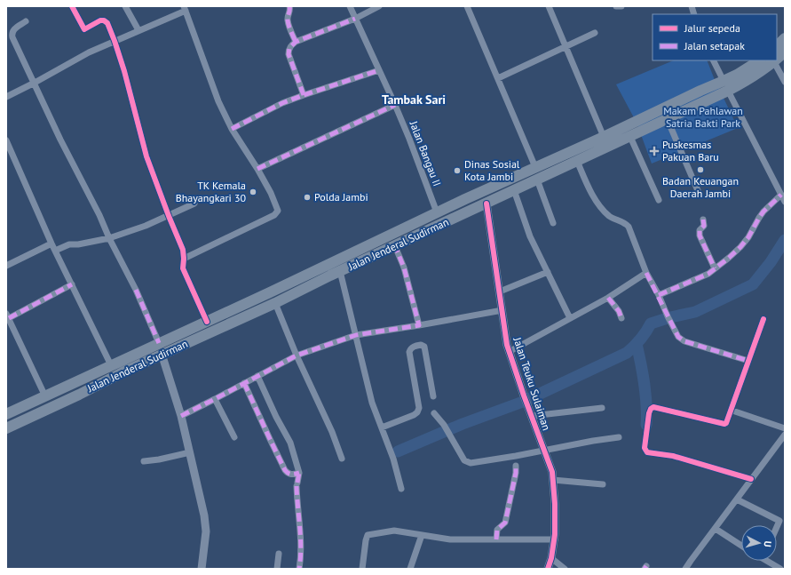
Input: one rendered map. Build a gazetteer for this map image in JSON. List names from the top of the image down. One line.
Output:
{"streets":{"highway":["Jalan Jenderal Sudirman"],"street":["Jalan Bangau II","Jalan Teuku Sulaiman"]},"crossings":[["Jalan Bangau II","Jalan Jenderal Sudirman"],["Jalan Jenderal Sudirman","Jalan Teuku Sulaiman"]],"districts":["Tambak Sari"],"parks":["Makam Pahlawan Satria Bakti Park"],"places":{"health":["Puskesmas Pakuan Baru"],"other":["Badan Keuangan Daerah Jambi","Dinas Sosial Kota Jambi","TK Kemala Bhayangkari 30","Polda Jambi"]},"legend":["Jalur sepeda","Jalan setapak"],"north":"right"}
